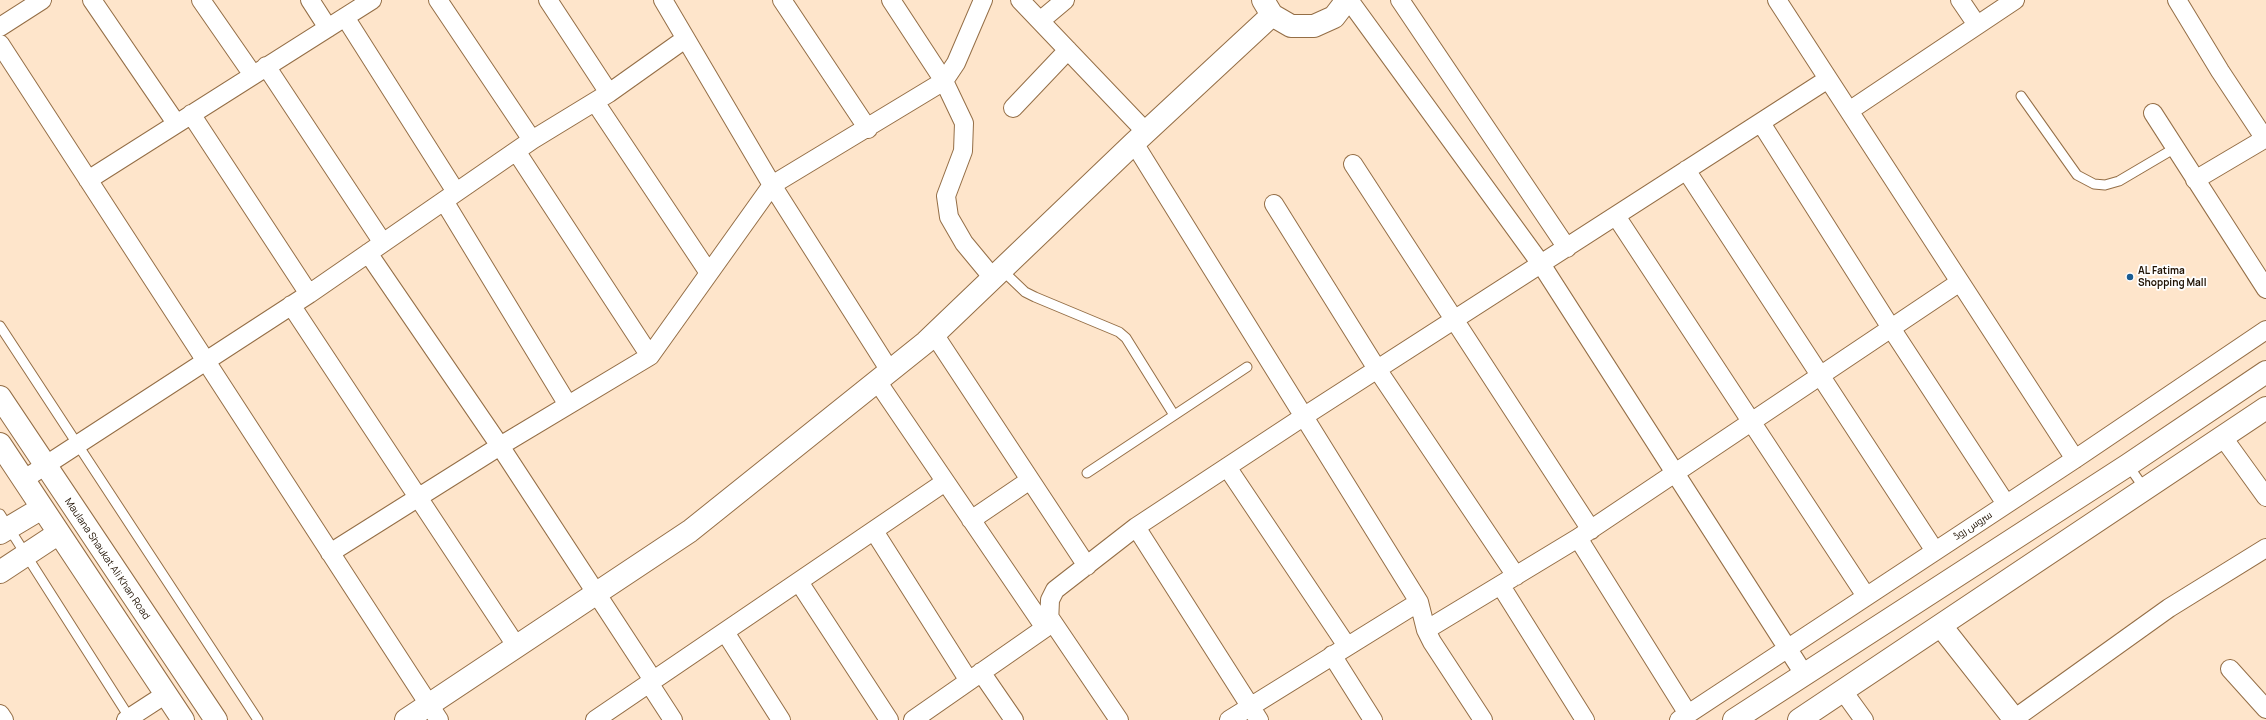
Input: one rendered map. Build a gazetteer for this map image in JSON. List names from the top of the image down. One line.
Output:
{"streets":{"main road":["Maulana Shaukat Ali Khan Road"],"street":["سروس روڈ"]},"places":["AL Fatima Shopping Mall"]}
